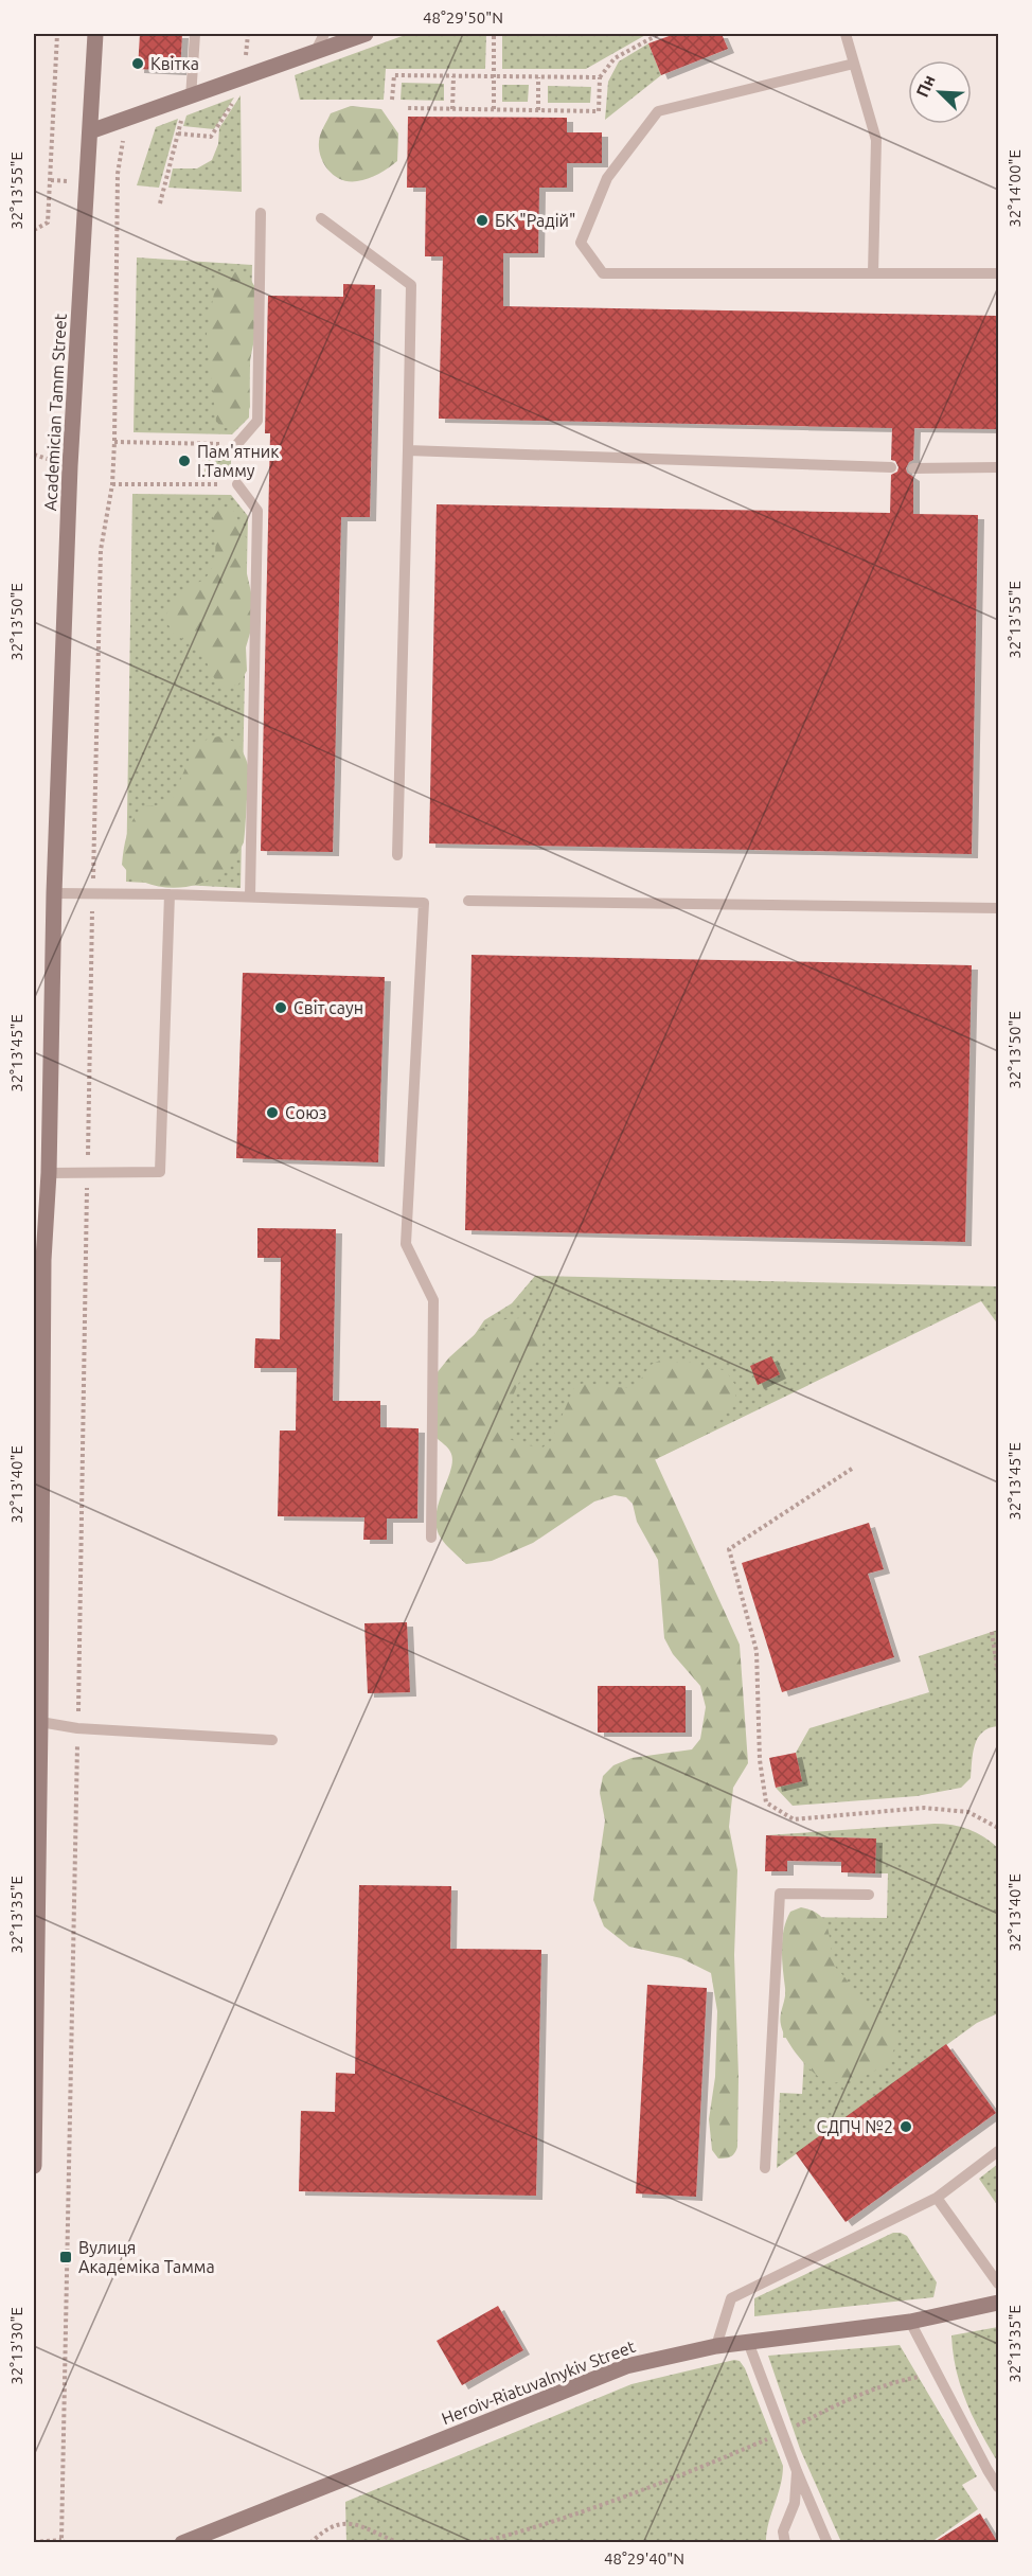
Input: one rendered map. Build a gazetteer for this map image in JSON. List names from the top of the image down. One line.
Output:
{"streets":{"main road":["Academician Tamm Street","Heroiv-Riatuvalnykiv Street"]},"places":{"other":["Квітка","БК \"Радій\"","Пам'ятник І.Тамму","Світ саун","Союз","СДПЧ №2"],"transit":["Вулиця Академіка Тамма"]},"north":"top left","coordinates":["48°29'50\"N","32°14'00\"E","32°13'55\"E","32°13'50\"E","32°13'45\"E","32°13'40\"E","32°13'35\"E","32°13'30\"E","48°29'40\"N"]}
